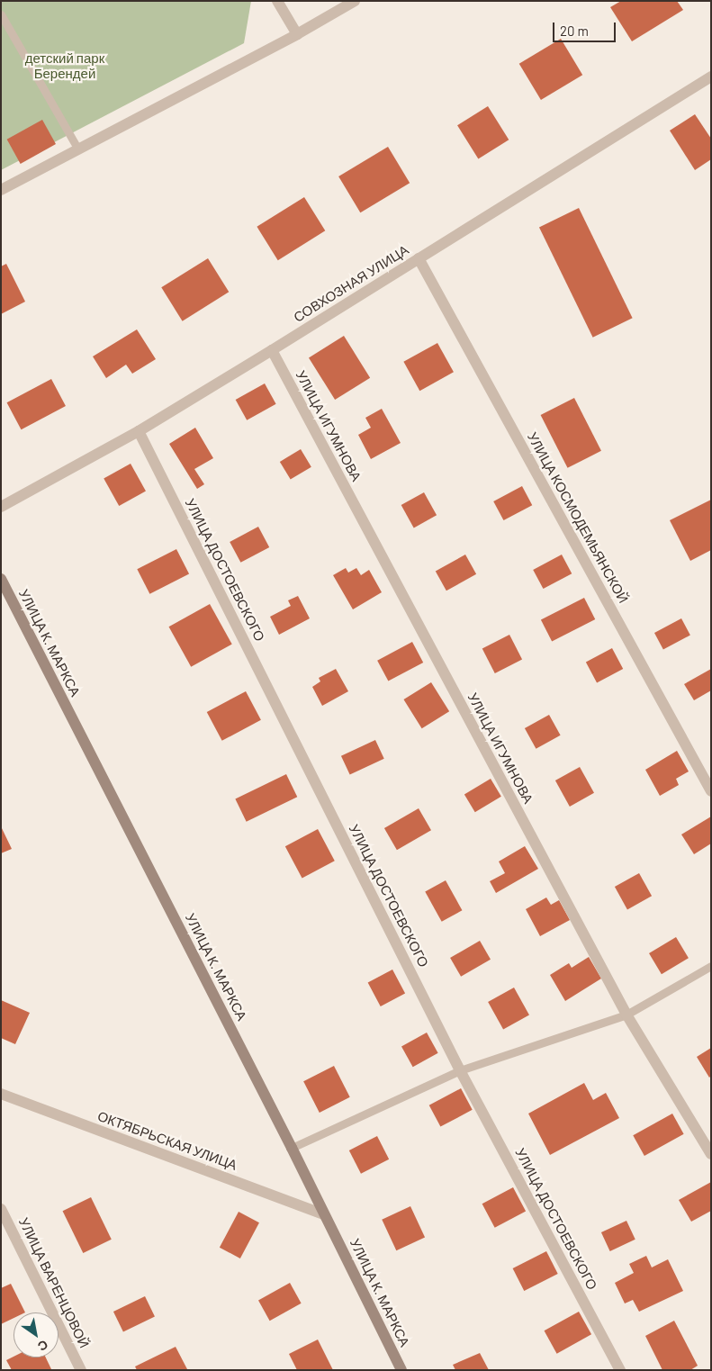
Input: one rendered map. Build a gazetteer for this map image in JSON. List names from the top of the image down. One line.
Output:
{"streets":{"main road":["УЛИЦА К. МАРКСА"],"street":["СОВХОЗНАЯ УЛИЦА","УЛИЦА ИГУМНОВА","УЛИЦА КОСМОДЕМЬЯНСКОЙ","УЛИЦА ДОСТОЕВСКОГО","ОКТЯБРЬСКАЯ УЛИЦА","УЛИЦА ВАРЕНЦОВОЙ"]},"crossings":[["СОВХОЗНАЯ УЛИЦА","УЛИЦА ИГУМНОВА"],["СОВХОЗНАЯ УЛИЦА","УЛИЦА КОСМОДЕМЬЯНСКОЙ"],["СОВХОЗНАЯ УЛИЦА","УЛИЦА ДОСТОЕВСКОГО"],["УЛИЦА К. МАРКСА","ОКТЯБРЬСКАЯ УЛИЦА"]],"parks":["детский парк Берендей"],"scale_bar":"20 m","north":"bottom right"}
